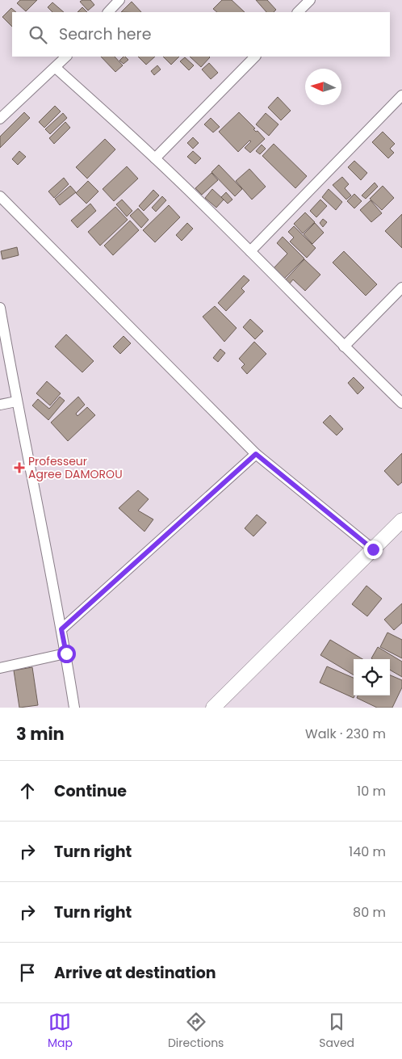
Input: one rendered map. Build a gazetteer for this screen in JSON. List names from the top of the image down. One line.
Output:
{"places":{"health":["Professeur Agree DAMOROU"]},"north":"left","page":{"search":"Search here","heading":["3 min","Walk · 230 m"],"list":[["Continue","10 m"],["Turn right","140 m"],["Turn right","80 m"],"Arrive at destination"],"nav":["Map","Directions","Saved"]}}
